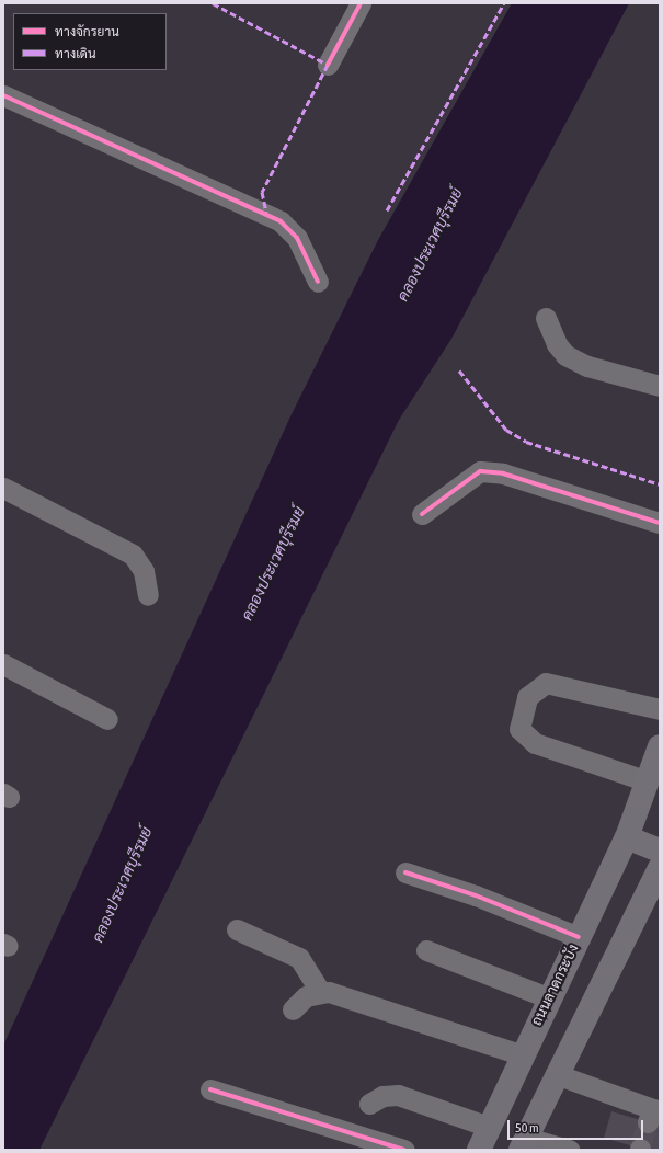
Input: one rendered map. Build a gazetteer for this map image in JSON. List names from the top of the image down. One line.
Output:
{"streets":{"main road":["ถนนลาดกระบัง"]},"water":["คลองประเวศบุรีรมย์"],"legend":["ทางจักรยาน","ทางเดิน"],"scale_bar":"50 m"}
